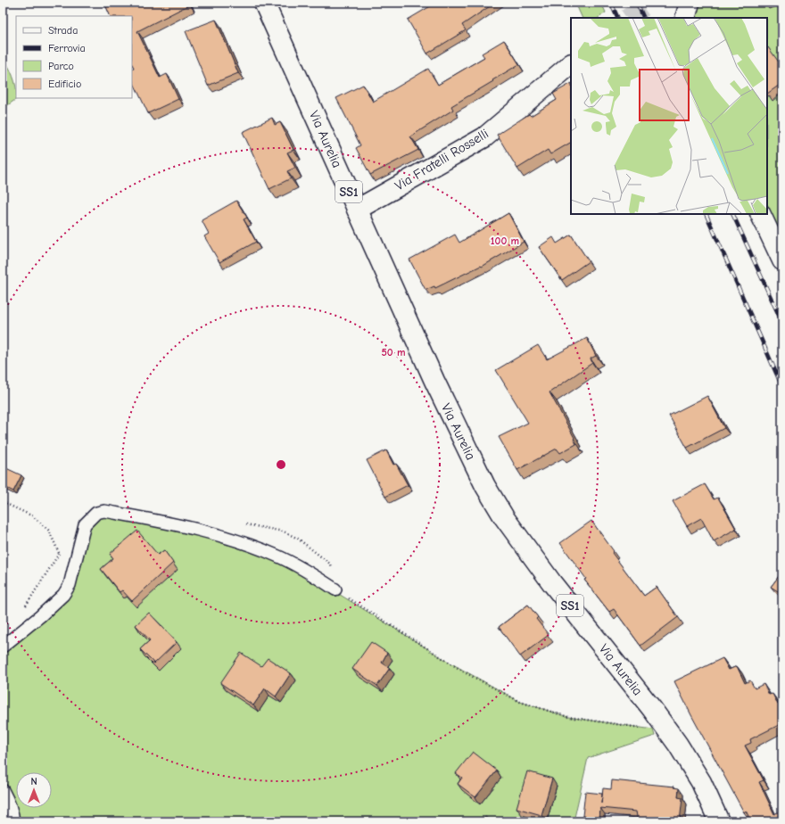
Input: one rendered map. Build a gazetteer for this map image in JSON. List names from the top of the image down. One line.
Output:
{"streets":{"main road":["Via Aurelia","Via Fratelli Rosselli","SS1"]},"crossings":[["Via Aurelia","Via Fratelli Rosselli"]],"legend":["Strada","Ferrovia","Parco","Edificio"],"north":"top","rings":["100 m","50 m"]}
